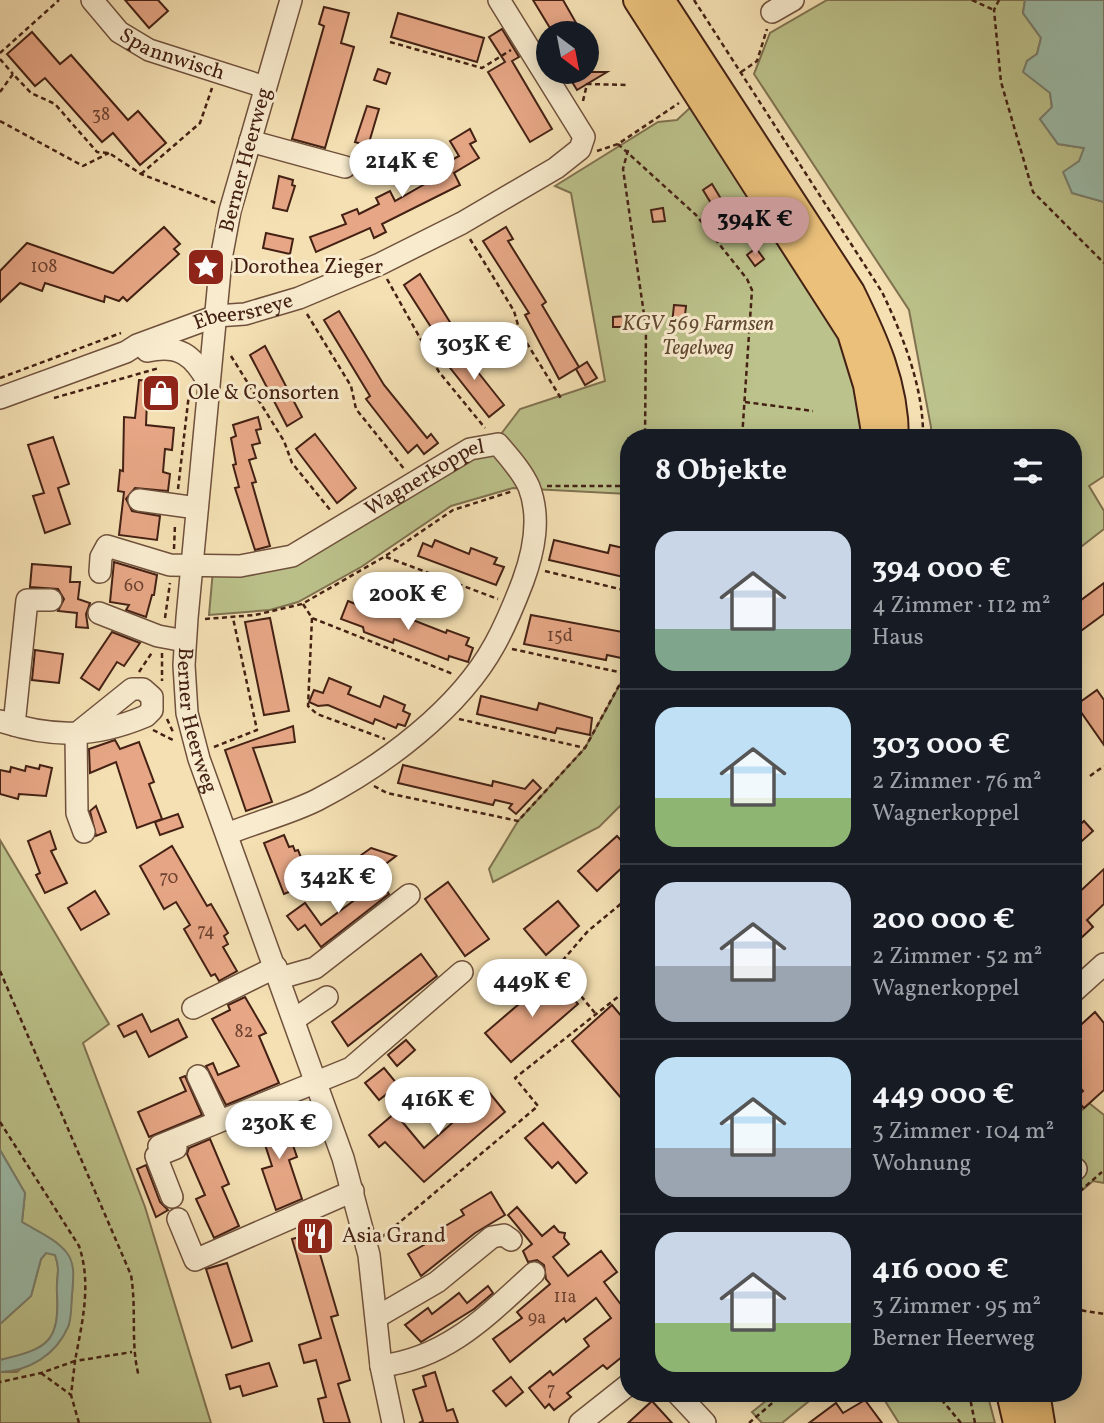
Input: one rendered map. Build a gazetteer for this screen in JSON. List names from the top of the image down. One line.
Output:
{"streets":{"street":["Spannwisch","Berner Heerweg","Ebeersreye","Wagnerkoppel"]},"crossings":[["Spannwisch","Berner Heerweg"],["Berner Heerweg","Ebeersreye"],["Berner Heerweg","Wagnerkoppel"]],"parks":["KGV 569 Farmsen Tegelweg"],"places":{"place":["Dorothea Zieger"],"shop":["Ole & Consorten"],"restaurant":["Asia Grand"]},"house_numbers":["38","108","60","15d","70","74","82","11a","9a","7"],"north":"bottom right","page":{"price":["214K €","394K €","303K €","200K €","342K €","449K €","416K €","230K €"],"heading":"8 Objekte","list":[{"name":"394 000 €","note":"4 Zimmer · 112 m² · Haus"},{"name":"303 000 €","note":"2 Zimmer · 76 m² · Wagnerkoppel"},{"name":"200 000 €","note":"2 Zimmer · 52 m² · Wagnerkoppel"},{"name":"449 000 €","note":"3 Zimmer · 104 m² · Wohnung"},{"name":"416 000 €","note":"3 Zimmer · 95 m² · Berner Heerweg"}]}}
